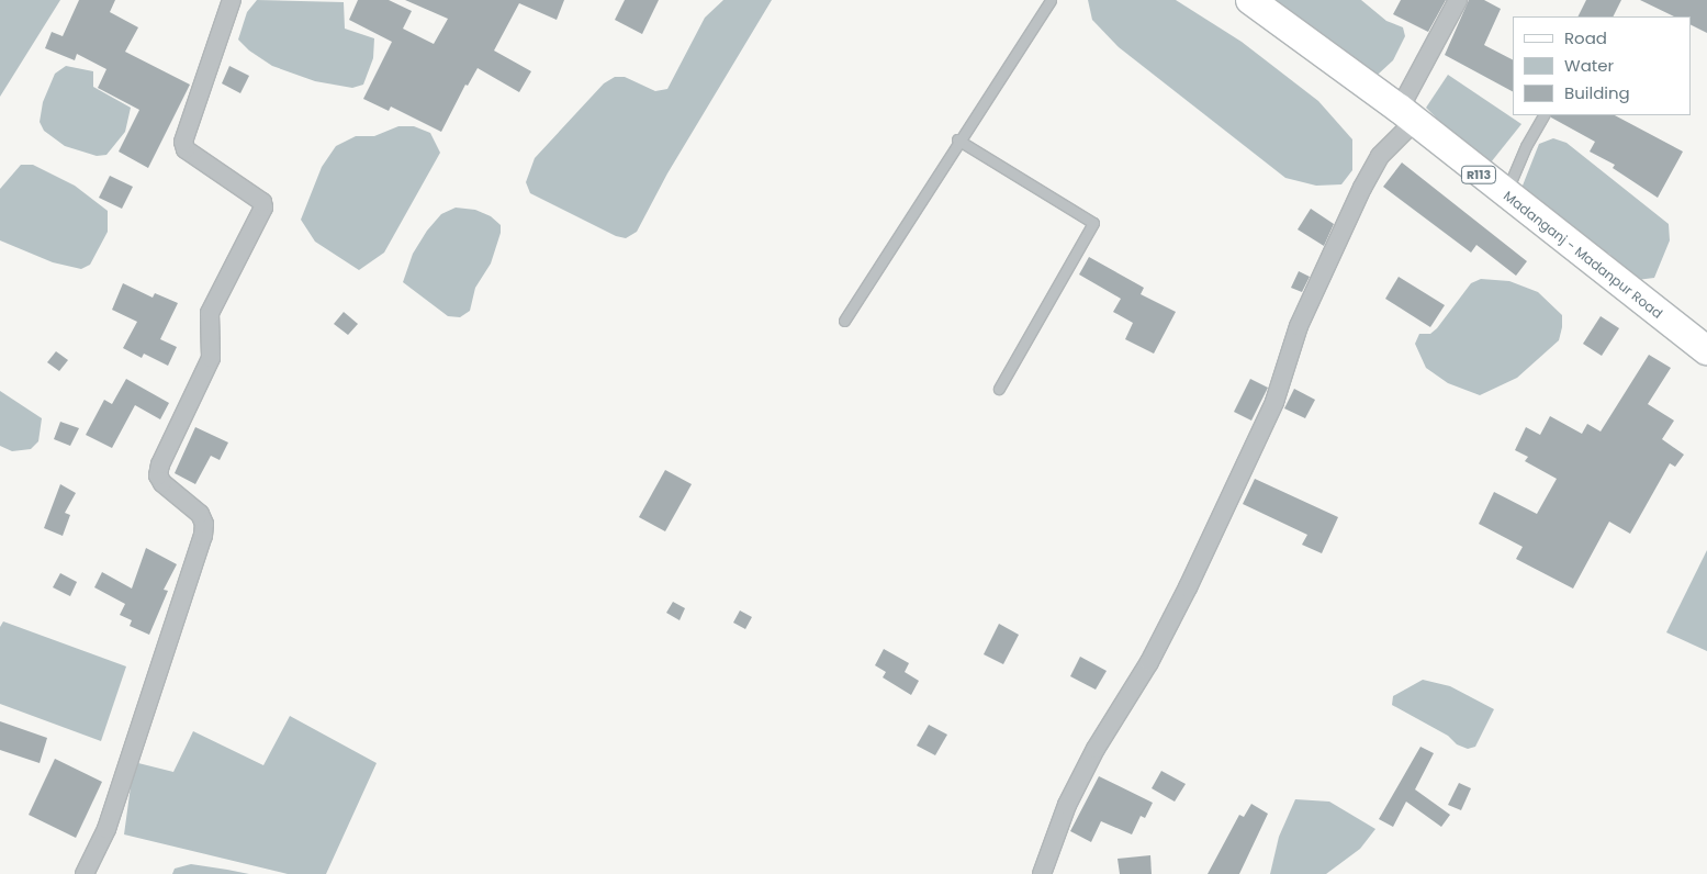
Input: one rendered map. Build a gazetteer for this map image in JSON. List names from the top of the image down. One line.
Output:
{"streets":{"main road":["R113","Madanganj - Madanpur Road"]},"legend":["Road","Water","Building"]}
